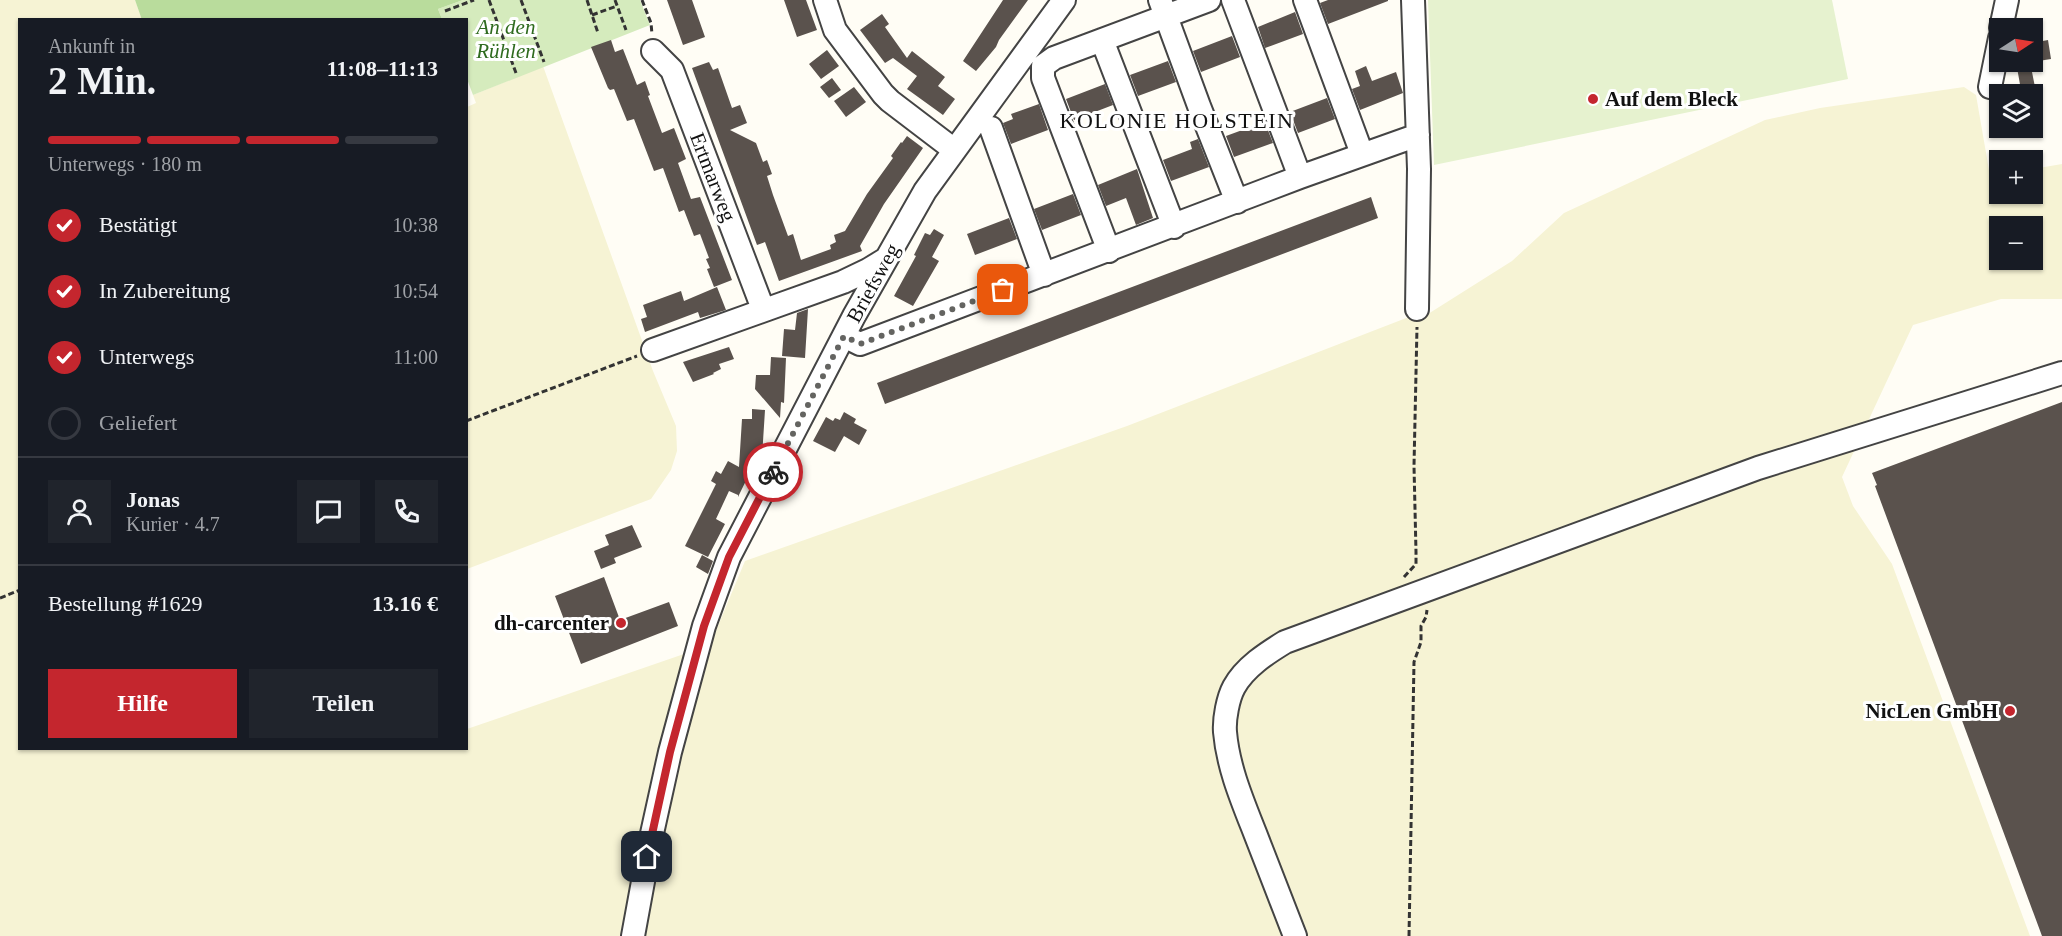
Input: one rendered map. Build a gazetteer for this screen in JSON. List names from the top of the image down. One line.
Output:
{"streets":{"street":["Ertmarweg","Briefsweg"]},"districts":["KOLONIE HOLSTEIN"],"parks":["An den Rühlen"],"places":["Auf dem Bleck","dh-carcenter","NicLen GmbH"],"north":"right","page":{"map_buttons":["+","−"],"heading":["2 Min.","Ankunft in","11:08–11:13"],"panel":["Jonas","Kurier · 4.7","Bestellung #1629","13.16 €"],"bar":"Unterwegs · 180 m","list":[["Bestätigt","10:38"],["In Zubereitung","10:54"],["Unterwegs","11:00"],"Geliefert"],"buttons":["Hilfe","Teilen"]}}
